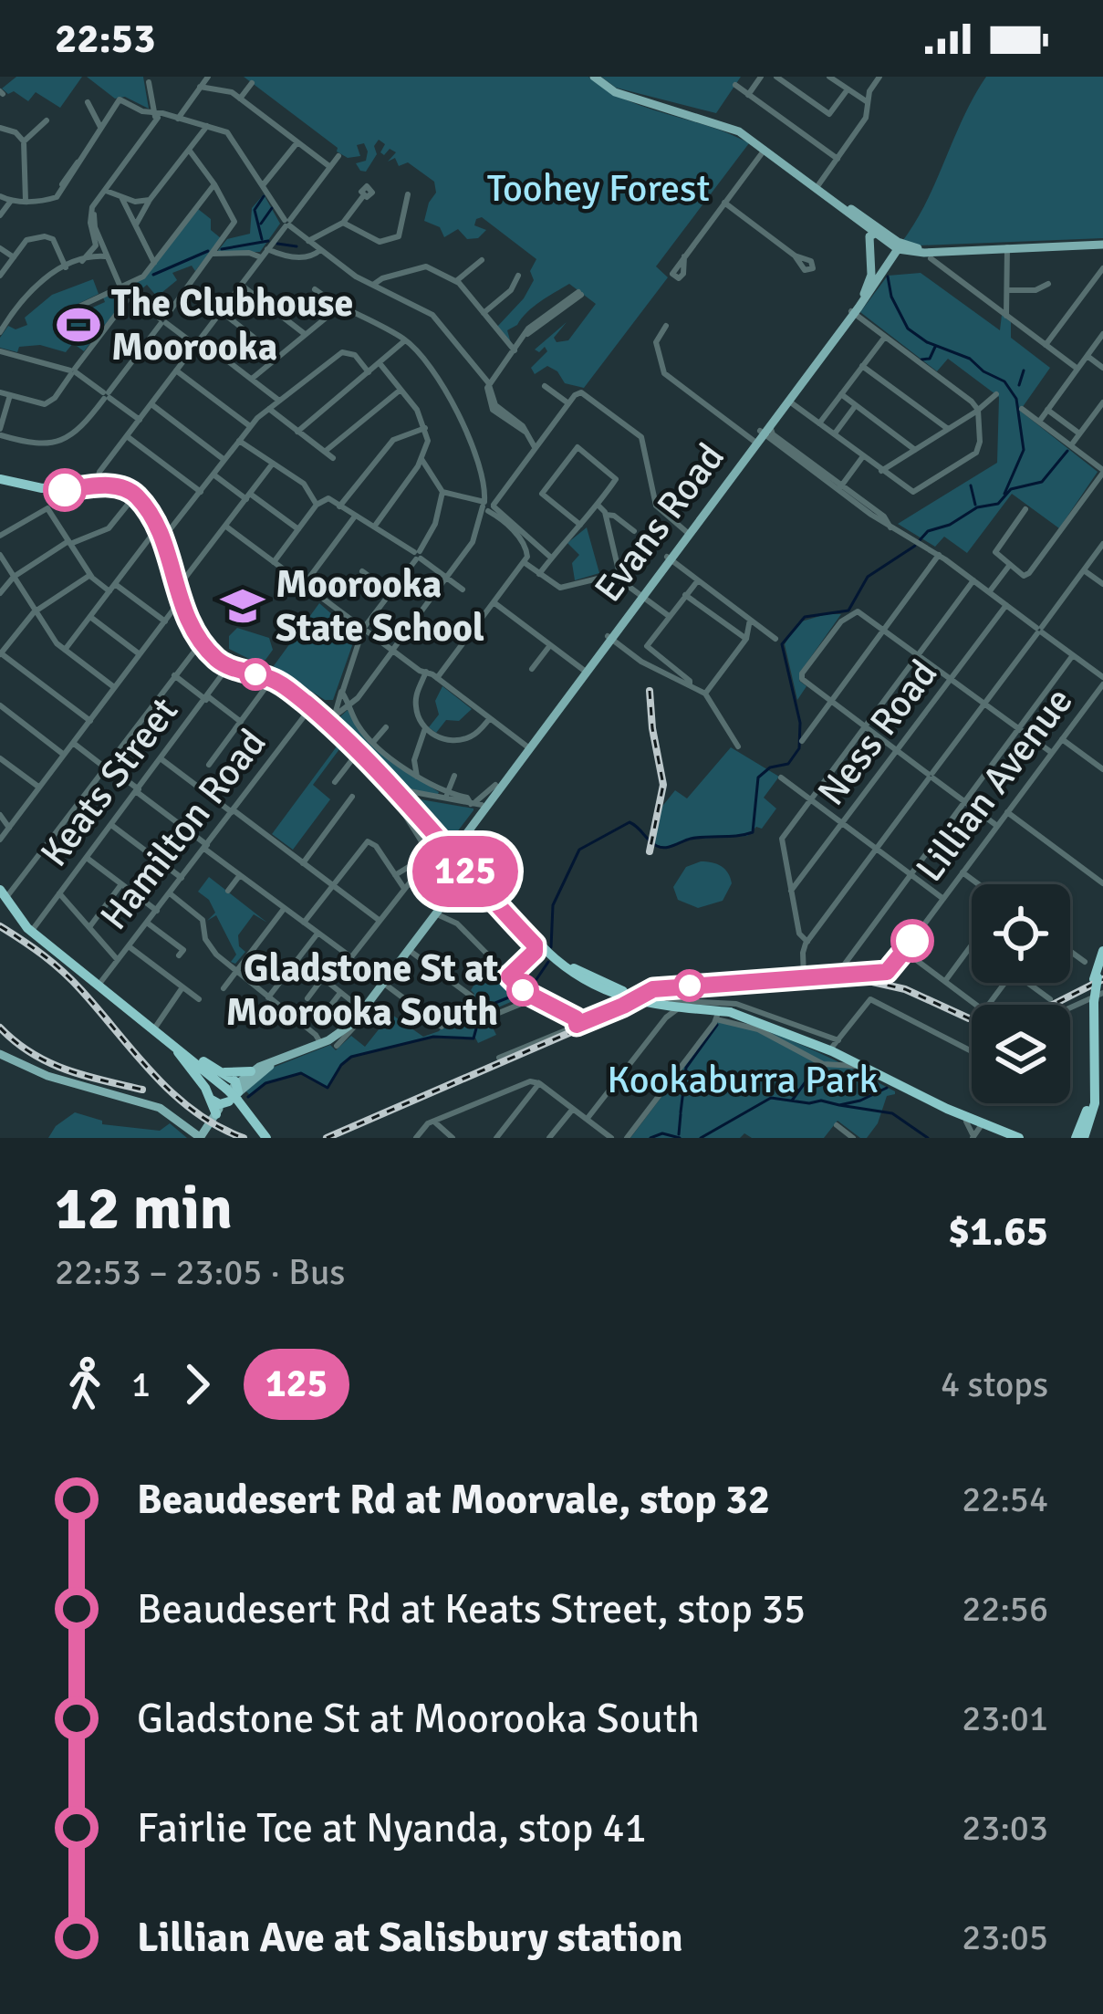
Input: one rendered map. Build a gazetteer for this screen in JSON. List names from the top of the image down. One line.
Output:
{"streets":{"main road":["Evans Road"],"street":["Ness Road","Keats Street","Lillian Avenue","Hamilton Road"]},"parks":["Toohey Forest","Kookaburra Park"],"places":{"sports":["The Clubhouse Moorooka"],"school or university":["Moorooka State School"],"other":["Gladstone St at Moorooka South"]},"lines":["bus line 125"],"page":{"status":"22:53","on_map":"125","heading":["12 min","22:53 – 23:05 · Bus","$1.65"],"legs":["1","125","4 stops"],"list":[{"name":"Beaudesert Rd at Moorvale, stop 32","value":"22:54"},{"name":"Beaudesert Rd at Keats Street, stop 35","value":"22:56"},{"name":"Gladstone St at Moorooka South","value":"23:01"},{"name":"Fairlie Tce at Nyanda, stop 41","value":"23:03"},{"name":"Lillian Ave at Salisbury station","value":"23:05"}]}}
